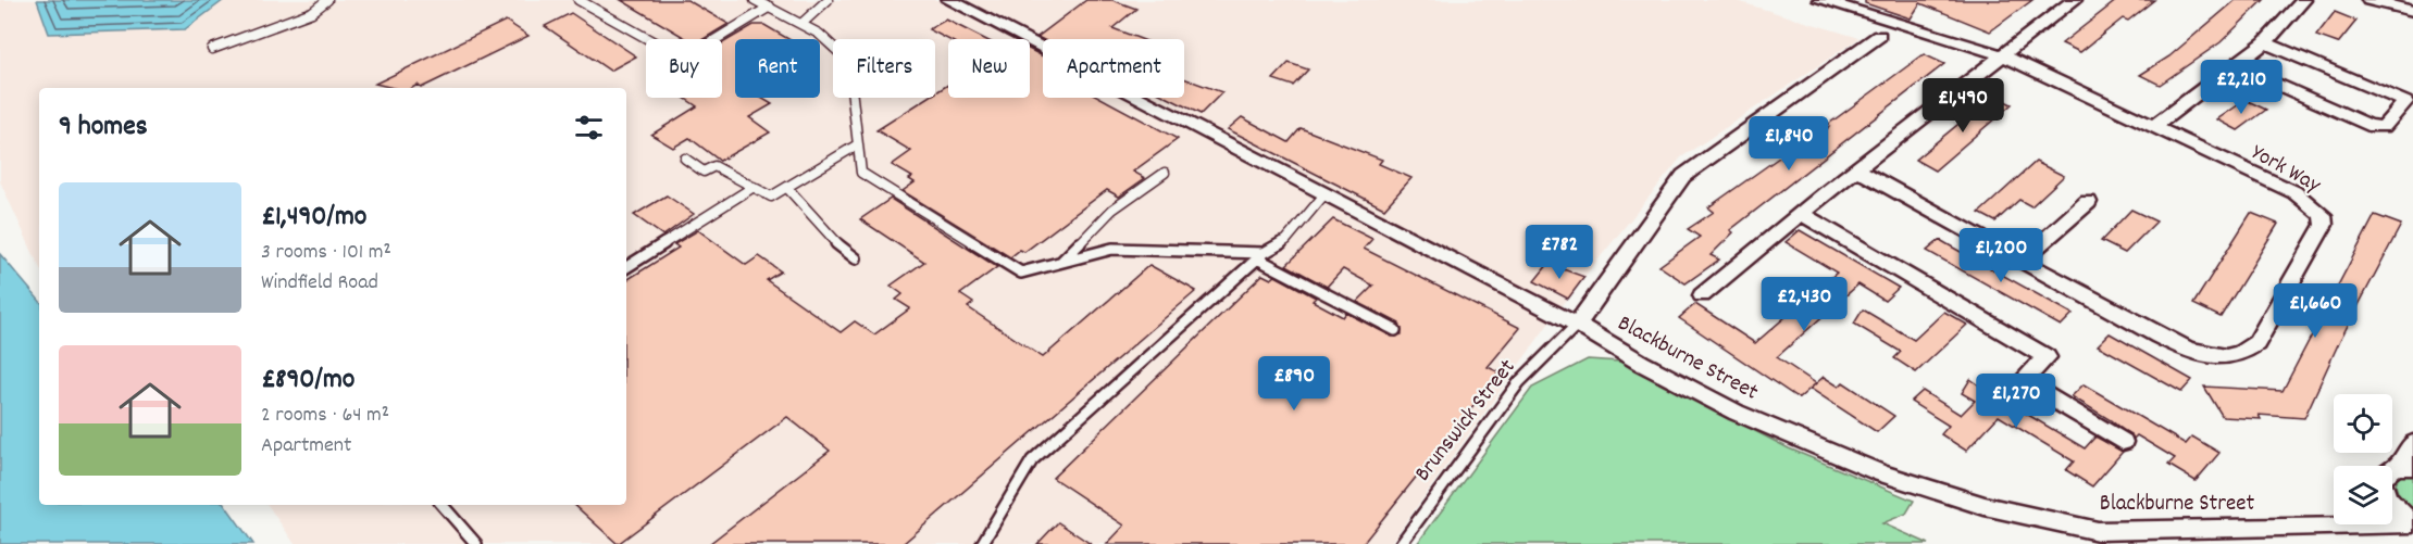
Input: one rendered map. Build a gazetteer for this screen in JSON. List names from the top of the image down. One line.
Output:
{"streets":{"street":["York Way","Blackburne Street","Brunswick Street"]},"crossings":[["Blackburne Street","Brunswick Street"]],"page":{"chip":["Buy","Rent","Filters","New","Apartment"],"price":["£2,210","£1,490","£1,840","£782","£1,200","£2,430","£1,660","£890","£1,270"],"heading":"9 homes","list":[{"name":"£1,490/mo","note":"3 rooms · 101 m² · Windfield Road"},{"name":"£890/mo","note":"2 rooms · 64 m² · Apartment"}]}}
